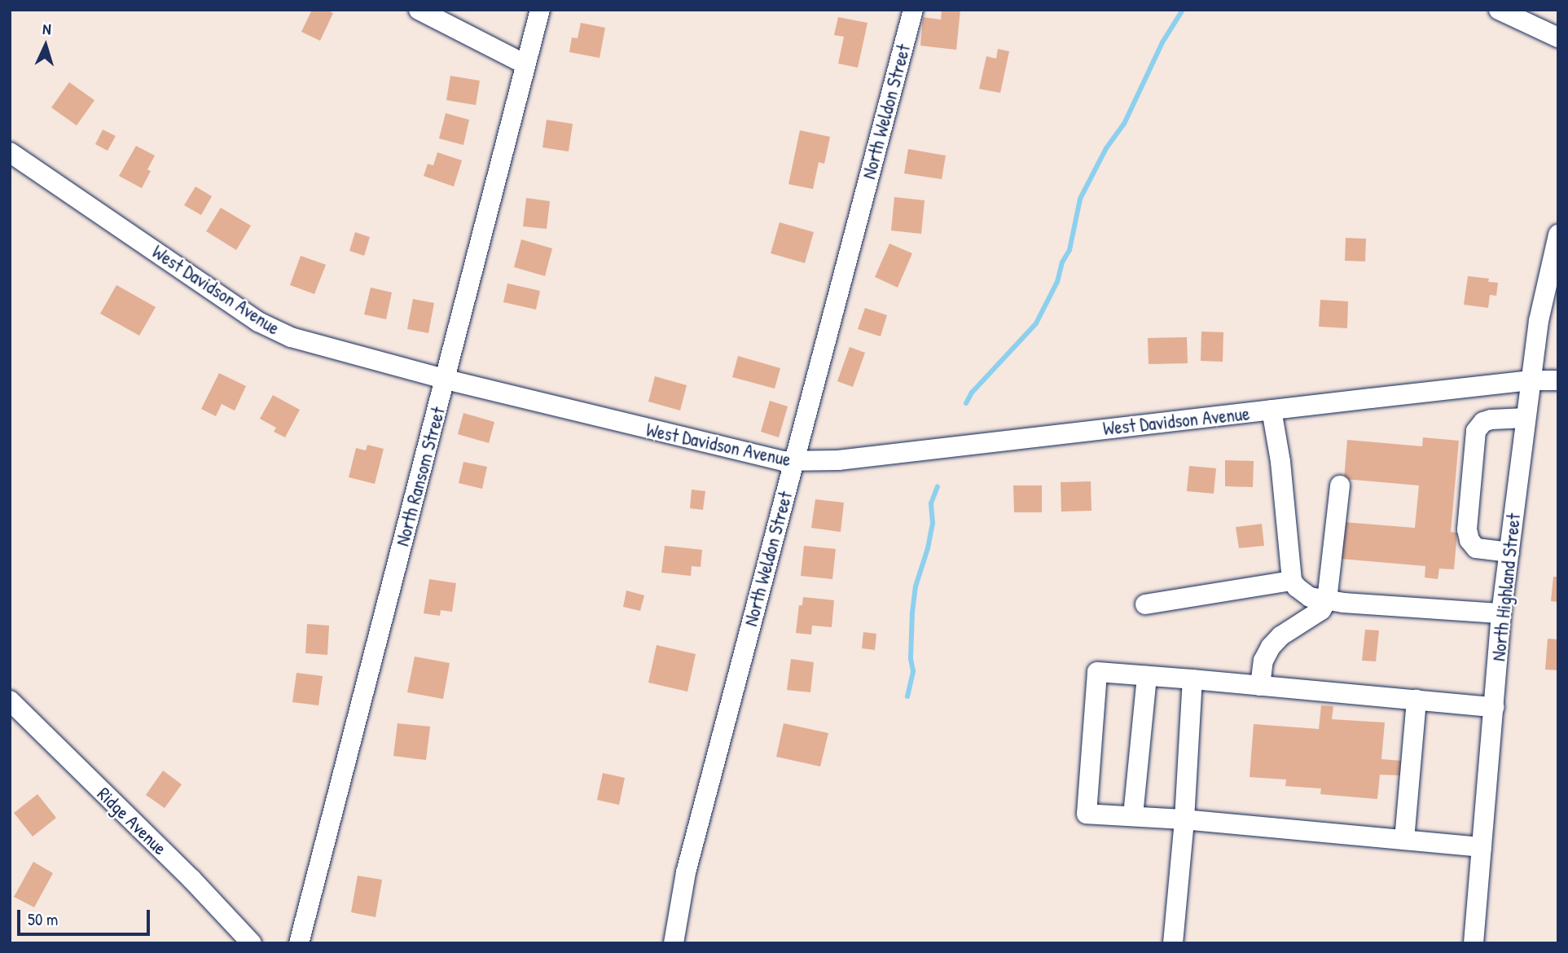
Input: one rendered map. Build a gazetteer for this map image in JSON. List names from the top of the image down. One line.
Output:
{"streets":{"street":["North Weldon Street","West Davidson Avenue","North Ransom Street","North Highland Street","Ridge Avenue"]},"crossings":[["North Weldon Street","West Davidson Avenue"],["West Davidson Avenue","North Ransom Street"],["West Davidson Avenue","North Highland Street"]],"scale_bar":"50 m","north":"top"}
